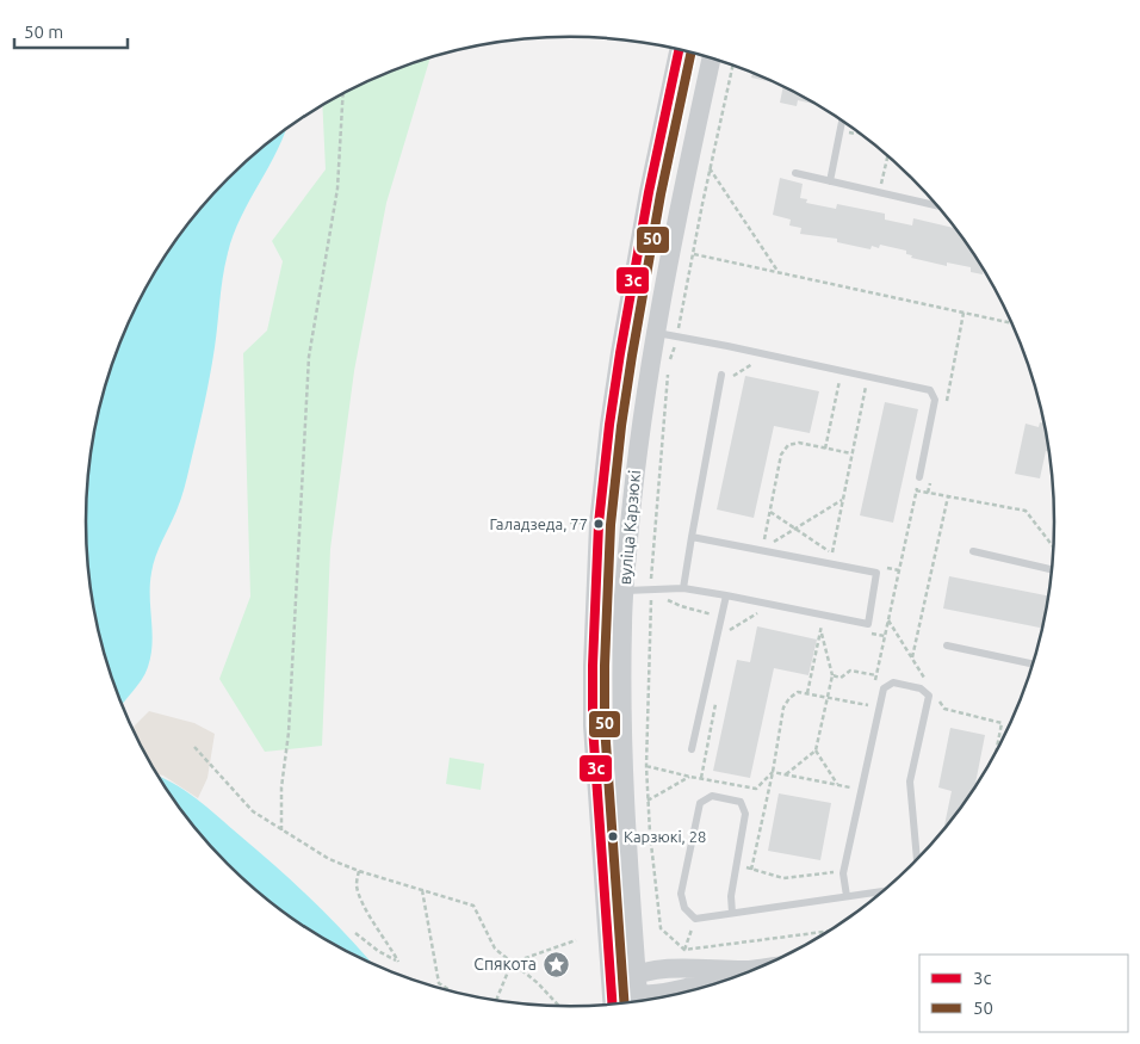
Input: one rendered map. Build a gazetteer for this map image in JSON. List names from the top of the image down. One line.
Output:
{"streets":{"street":["вуліца Карзюкі"]},"places":{"other":["Галадзеда, 77","Карзюкі, 28"],"place":["Спякота"]},"lines":["transit line 3с","transit line 50"],"legend":["3с","50"],"scale_bar":"50 m"}
